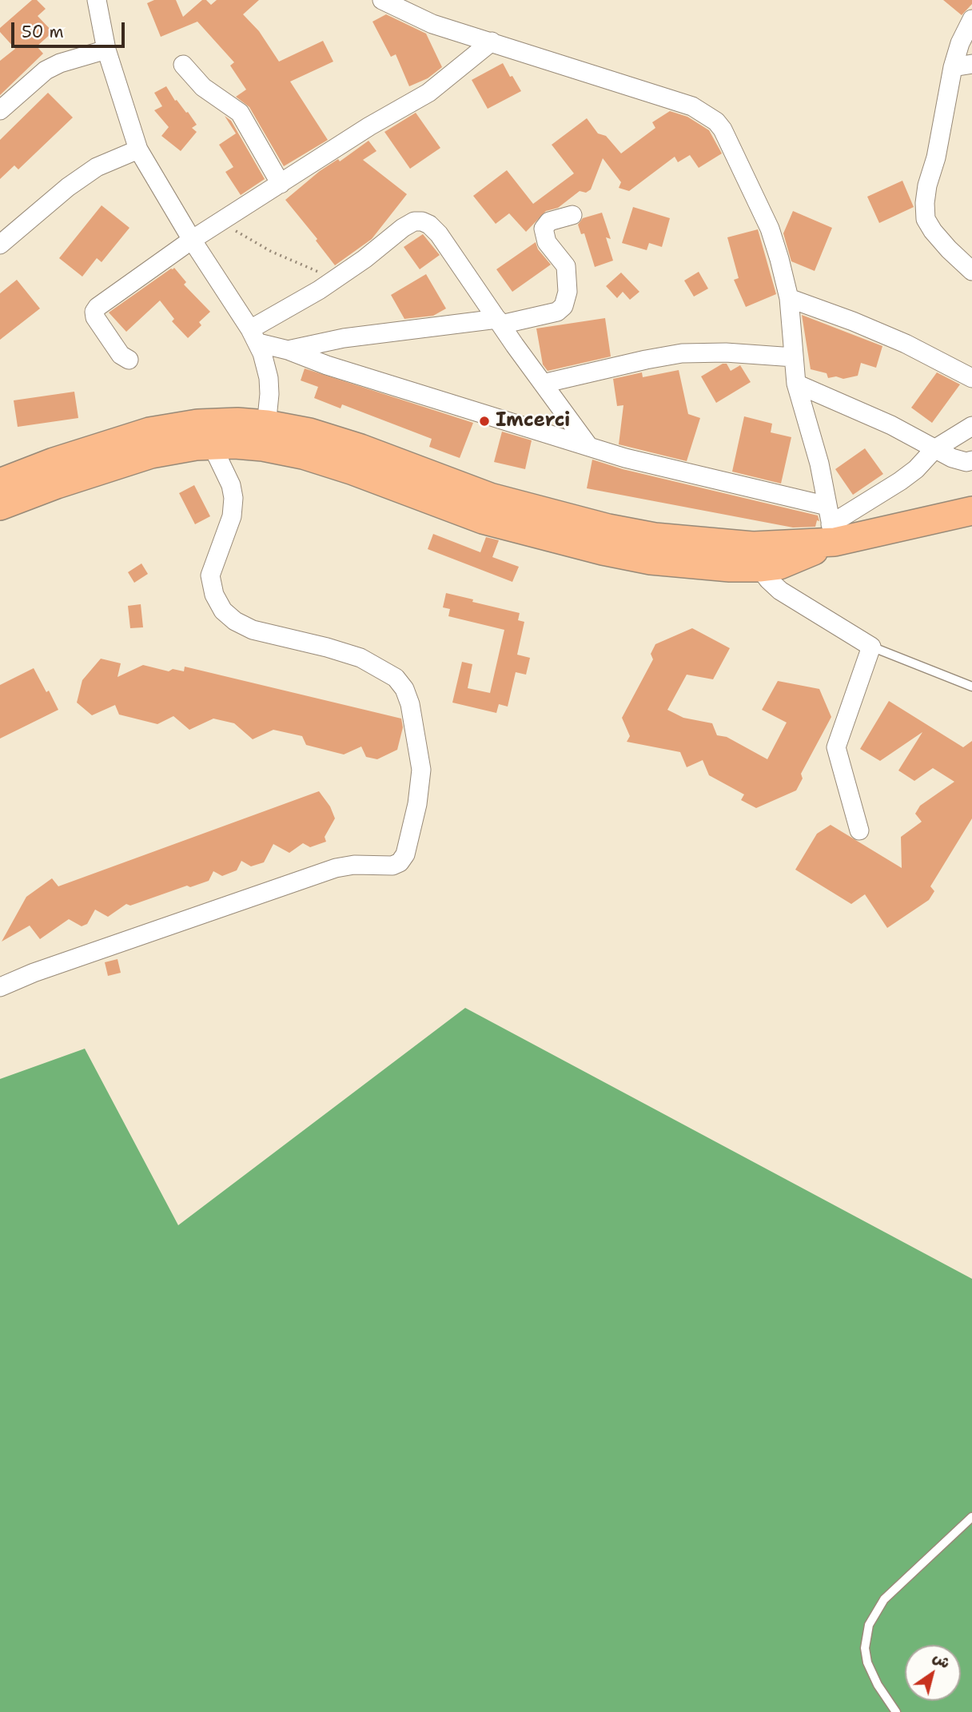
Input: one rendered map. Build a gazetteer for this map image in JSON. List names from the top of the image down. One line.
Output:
{"places":["Imcerci"],"scale_bar":"50 m","north":"top right"}
